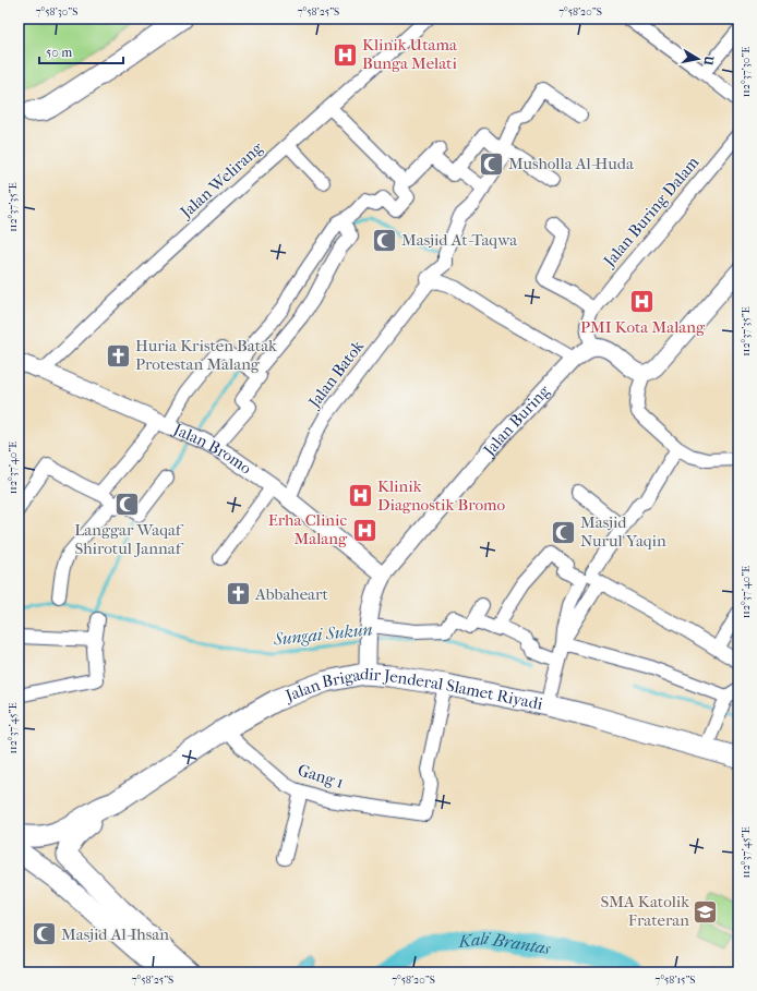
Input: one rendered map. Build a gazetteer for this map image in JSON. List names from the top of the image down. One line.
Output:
{"streets":{"main road":["Jalan Brigadir Jenderal Slamet Riyadi"],"street":["Jalan Welirang","Jalan Buring Dalam","Jalan Batok","Jalan Buring","Jalan Bromo","Gang 1"]},"crossings":[["Jalan Welirang","Jalan Bromo"],["Jalan Batok","Jalan Bromo"],["Jalan Buring","Jalan Bromo"],["Jalan Buring","Jalan Brigadir Jenderal Slamet Riyadi"],["Jalan Brigadir Jenderal Slamet Riyadi","Gang 1"]],"water":["Sungai Sukun","Kali Brantas"],"places":{"hospital":["Klinik Utama Bunga Melati","PMI Kota Malang","Klinik Diagnostik Bromo","Erha Clinic Malang"],"mosque":["Musholla Al-Huda","Masjid At-Taqwa","Langgar Waqaf Shirotul Jannaf","Masjid Nurul Yaqin","Masjid Al-Ihsan"],"church":["Huria Kristen Batak Protestan Malang","Abbaheart"],"school or university":["SMA Katolik Frateran"]},"scale_bar":"50 m","north":"right","coordinates":["7°58'30\"S","7°58'25\"S","7°58'20\"S","112°37'30\"E","112°37'35\"E","112°37'40\"E","112°37'45\"E","7°58'15\"S"]}
